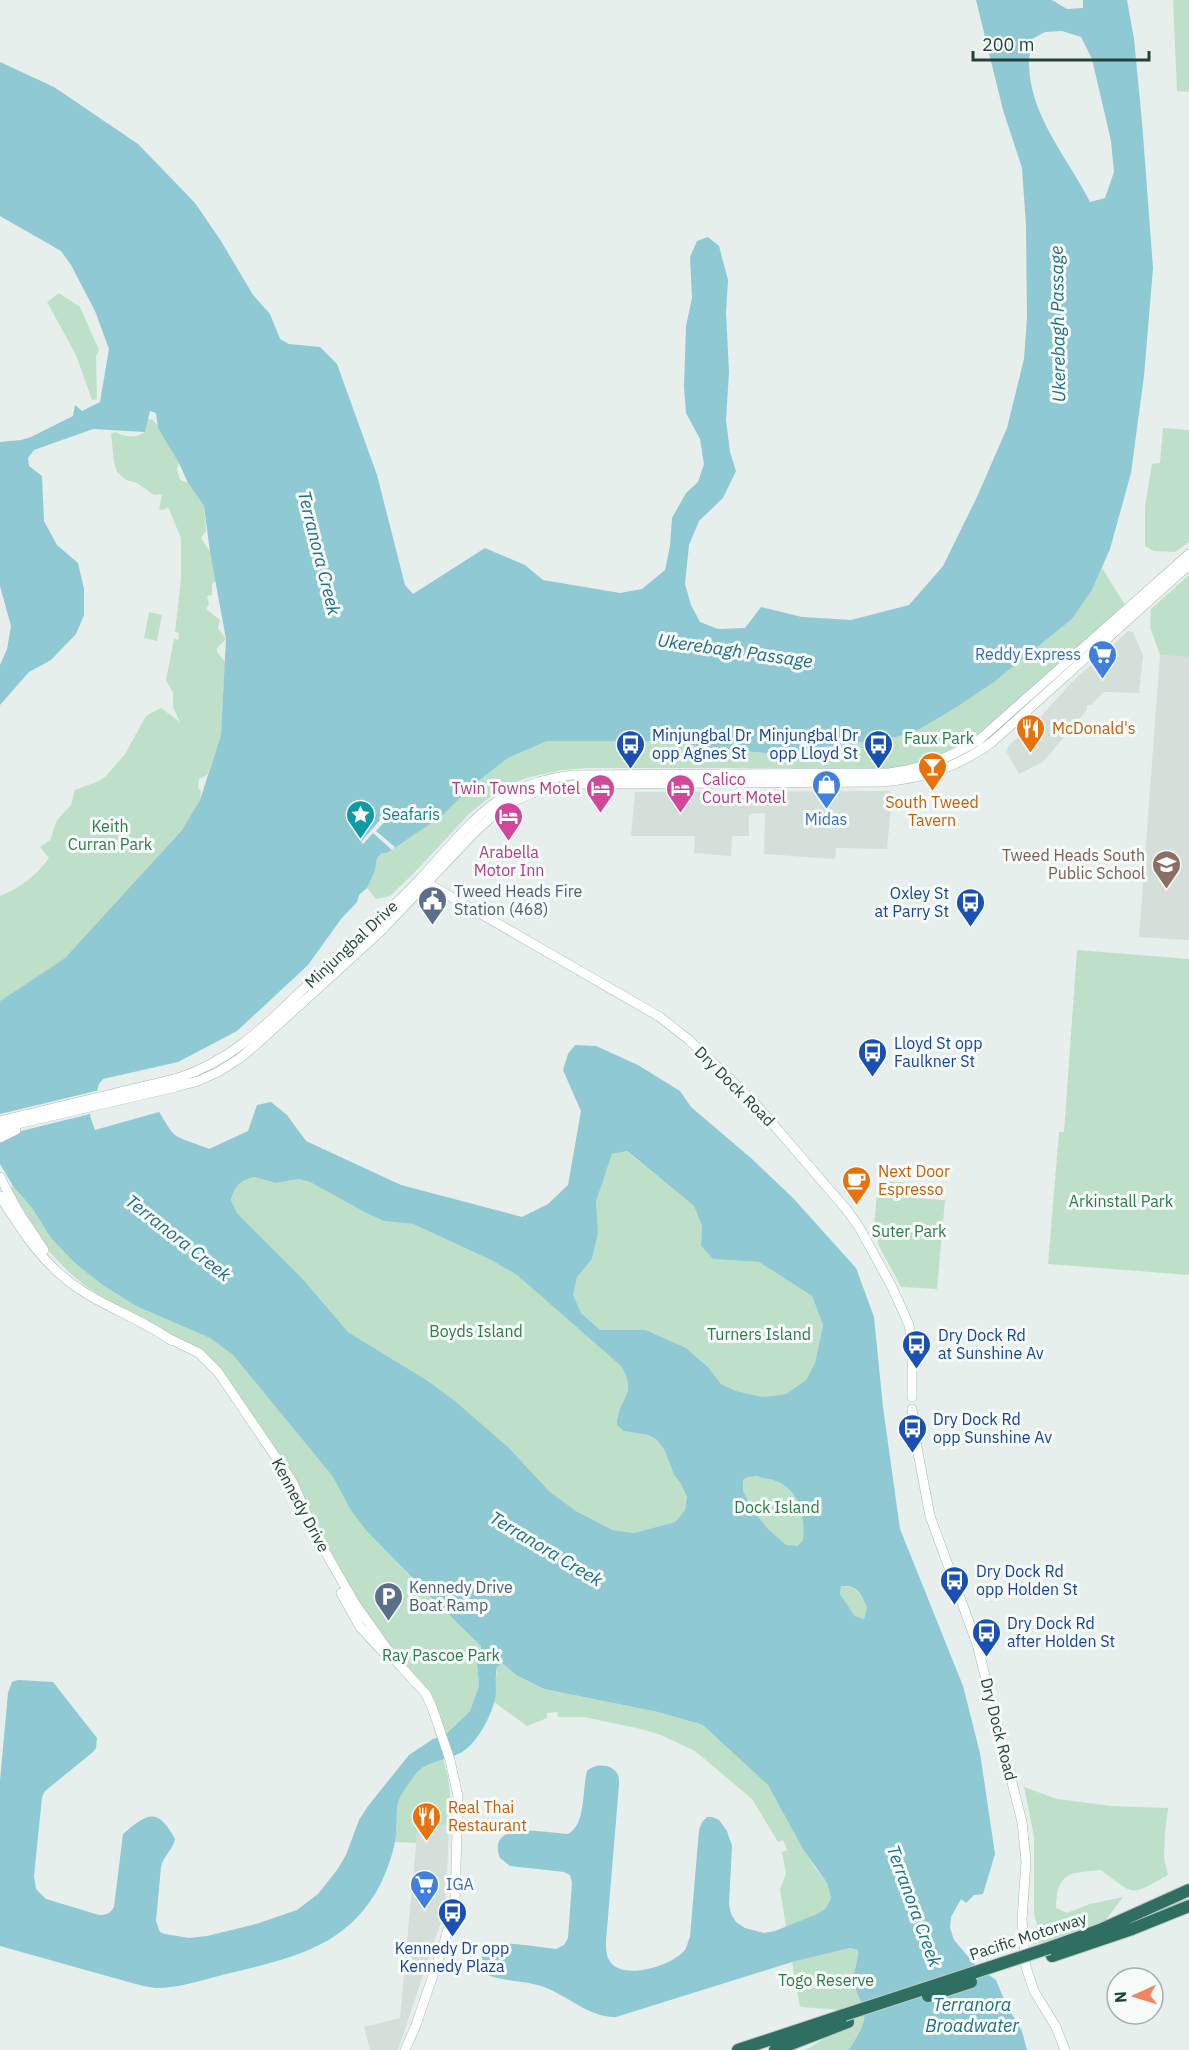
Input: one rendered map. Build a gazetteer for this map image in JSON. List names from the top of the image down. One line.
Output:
{"streets":{"highway":["Pacific Motorway"],"street":["Minjungbal Drive","Dry Dock Road","Kennedy Drive"]},"crossings":[["Minjungbal Drive","Dry Dock Road"]],"water":["Ukerebagh Passage","Terranora Creek","Terranora Broadwater"],"parks":["Faux Park","Keith Curran Park","Arkinstall Park","Suter Park","Boyds Island","Turners Island","Dock Island","Ray Pascoe Park","Togo Reserve"],"places":{"supermarket":["Reddy Express","IGA"],"restaurant":["McDonald's","Real Thai Restaurant"],"bus stop":["Minjungbal Dr opp Agnes St","Minjungbal Dr opp Lloyd St","Oxley St at Parry St","Lloyd St opp Faulkner St","Dry Dock Rd at Sunshine Av","Dry Dock Rd opp Sunshine Av","Dry Dock Rd opp Holden St","Dry Dock Rd after Holden St","Kennedy Dr opp Kennedy Plaza"],"bar":["South Tweed Tavern"],"shop":["Midas"],"hotel":["Twin Towns Motel","Calico Court Motel","Arabella Motor Inn"],"place":["Seafaris"],"school or university":["Tweed Heads South Public School"],"public building":["Tweed Heads Fire Station (468)"],"cafe":["Next Door Espresso"],"parking":["Kennedy Drive Boat Ramp"]},"scale_bar":"200 m","north":"left"}
